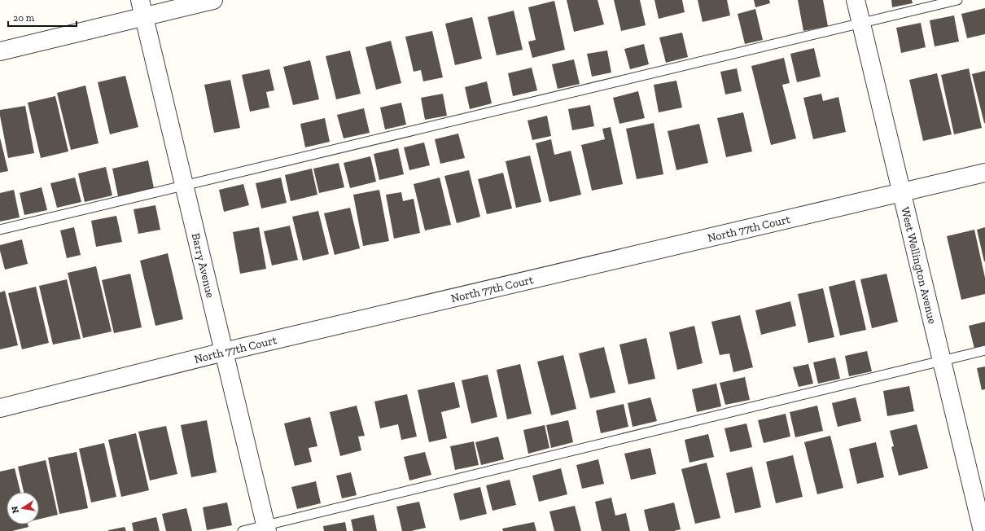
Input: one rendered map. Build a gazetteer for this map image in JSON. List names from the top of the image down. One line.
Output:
{"streets":{"street":["North 77th Court","Barry Avenue","West Wellington Avenue"]},"crossings":[["North 77th Court","Barry Avenue"],["North 77th Court","West Wellington Avenue"]],"scale_bar":"20 m","north":"left"}
